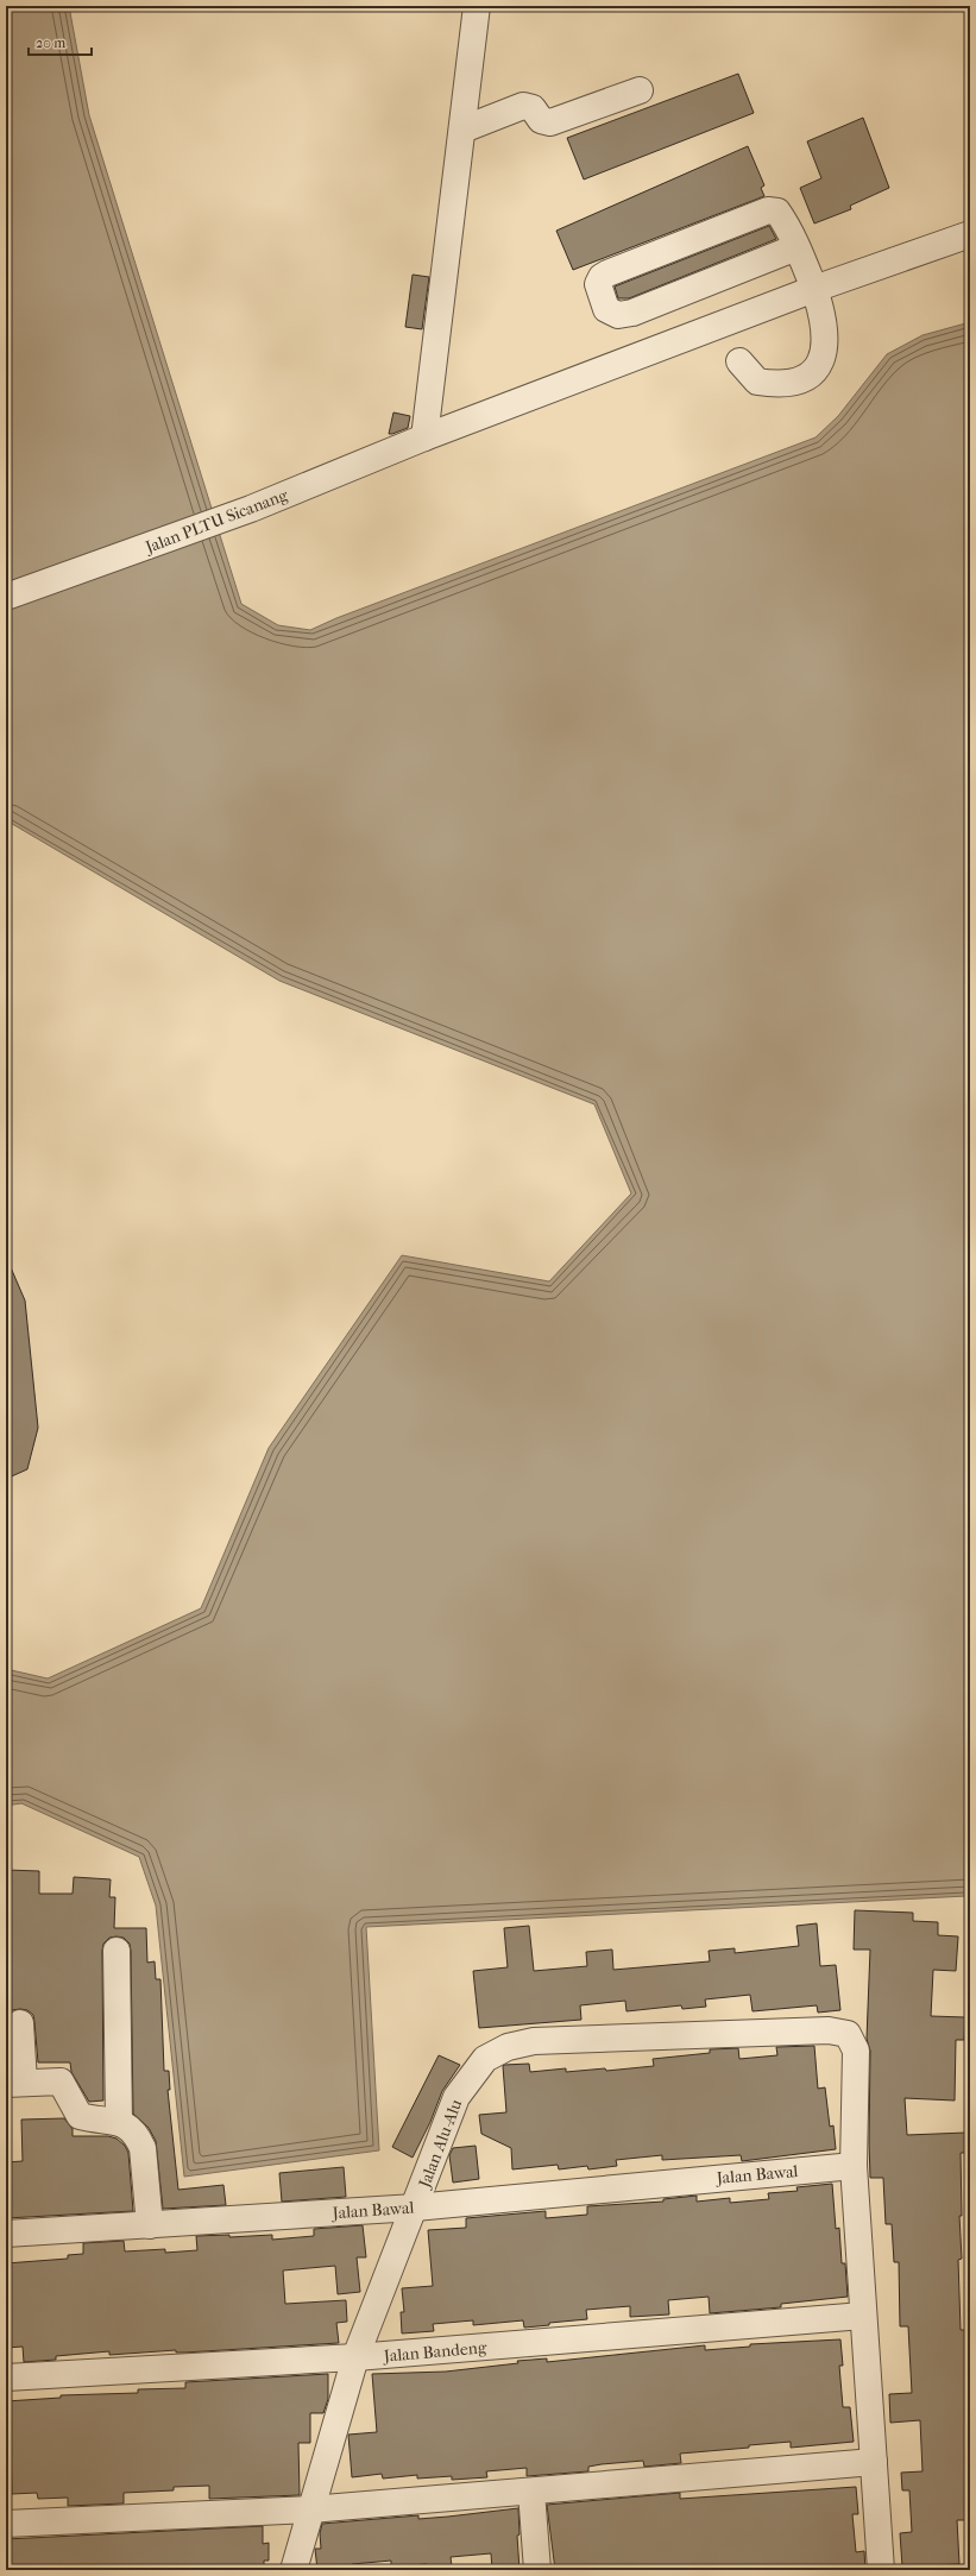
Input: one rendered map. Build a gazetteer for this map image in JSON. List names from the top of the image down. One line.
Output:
{"streets":{"street":["Jalan PLTU Sicanang","Jalan Alu-Alu","Jalan Bawal","Jalan Bandeng"]},"crossings":[["Jalan Alu-Alu","Jalan Bawal"],["Jalan Alu-Alu","Jalan Bandeng"]],"scale_bar":"20 m"}
